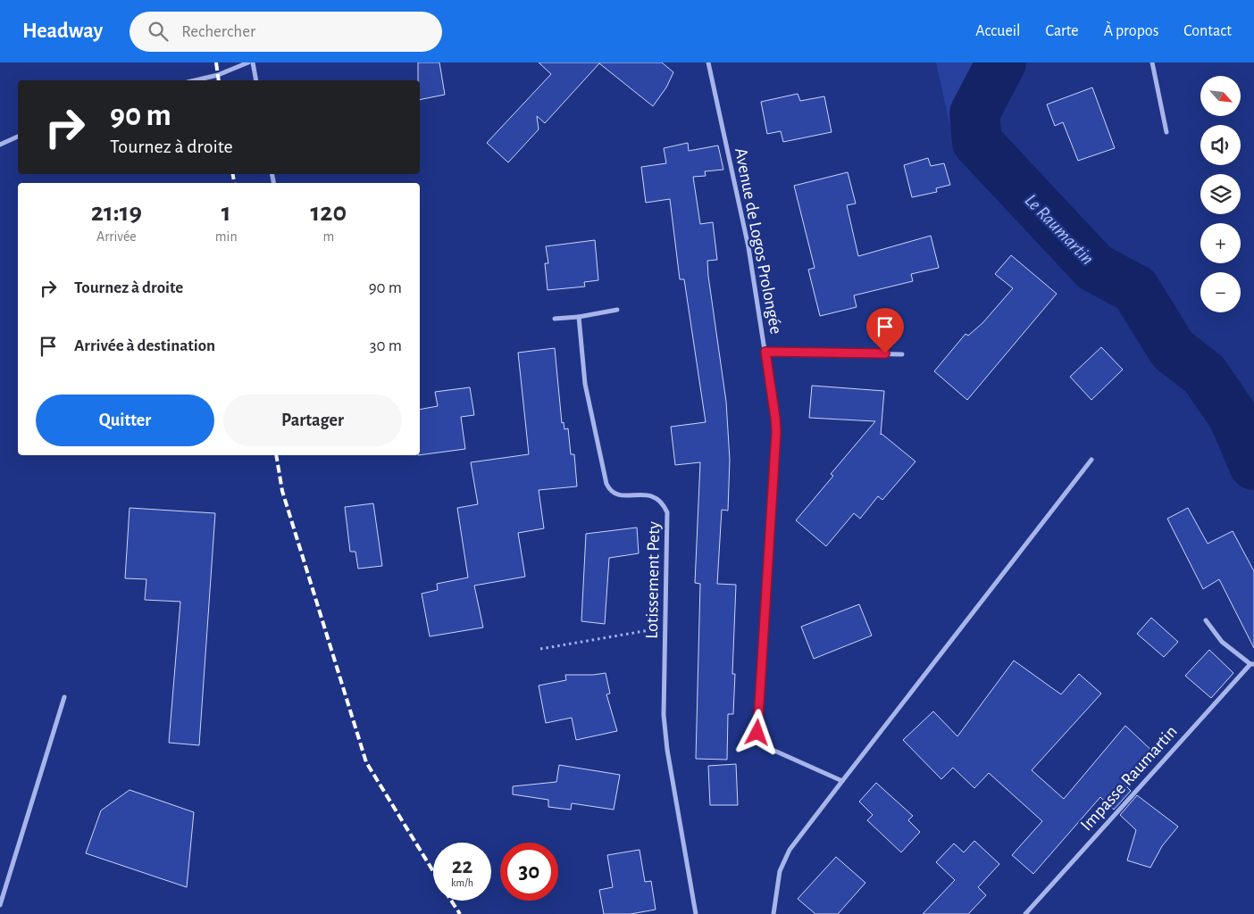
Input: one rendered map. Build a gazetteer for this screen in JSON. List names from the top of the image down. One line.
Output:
{"streets":{"street":["Avenue de Logos Prolongée","Lotissement Pety","Impasse Raumartin"]},"water":["Le Raumartin"],"north":"bottom right","page":{"header":"Headway","search":"Rechercher","nav":["Accueil","Carte","À propos","Contact"],"map_buttons":["+","−"],"turn":["90 m","Tournez à droite"],"eta":["21:19","Arrivée","1","min","120","m"],"list":[{"name":"Tournez à droite","value":"90 m"},{"name":"Arrivée à destination","value":"30 m"}],"buttons":["Quitter","Partager"],"speed":"22 km/h","limit":"30"}}
